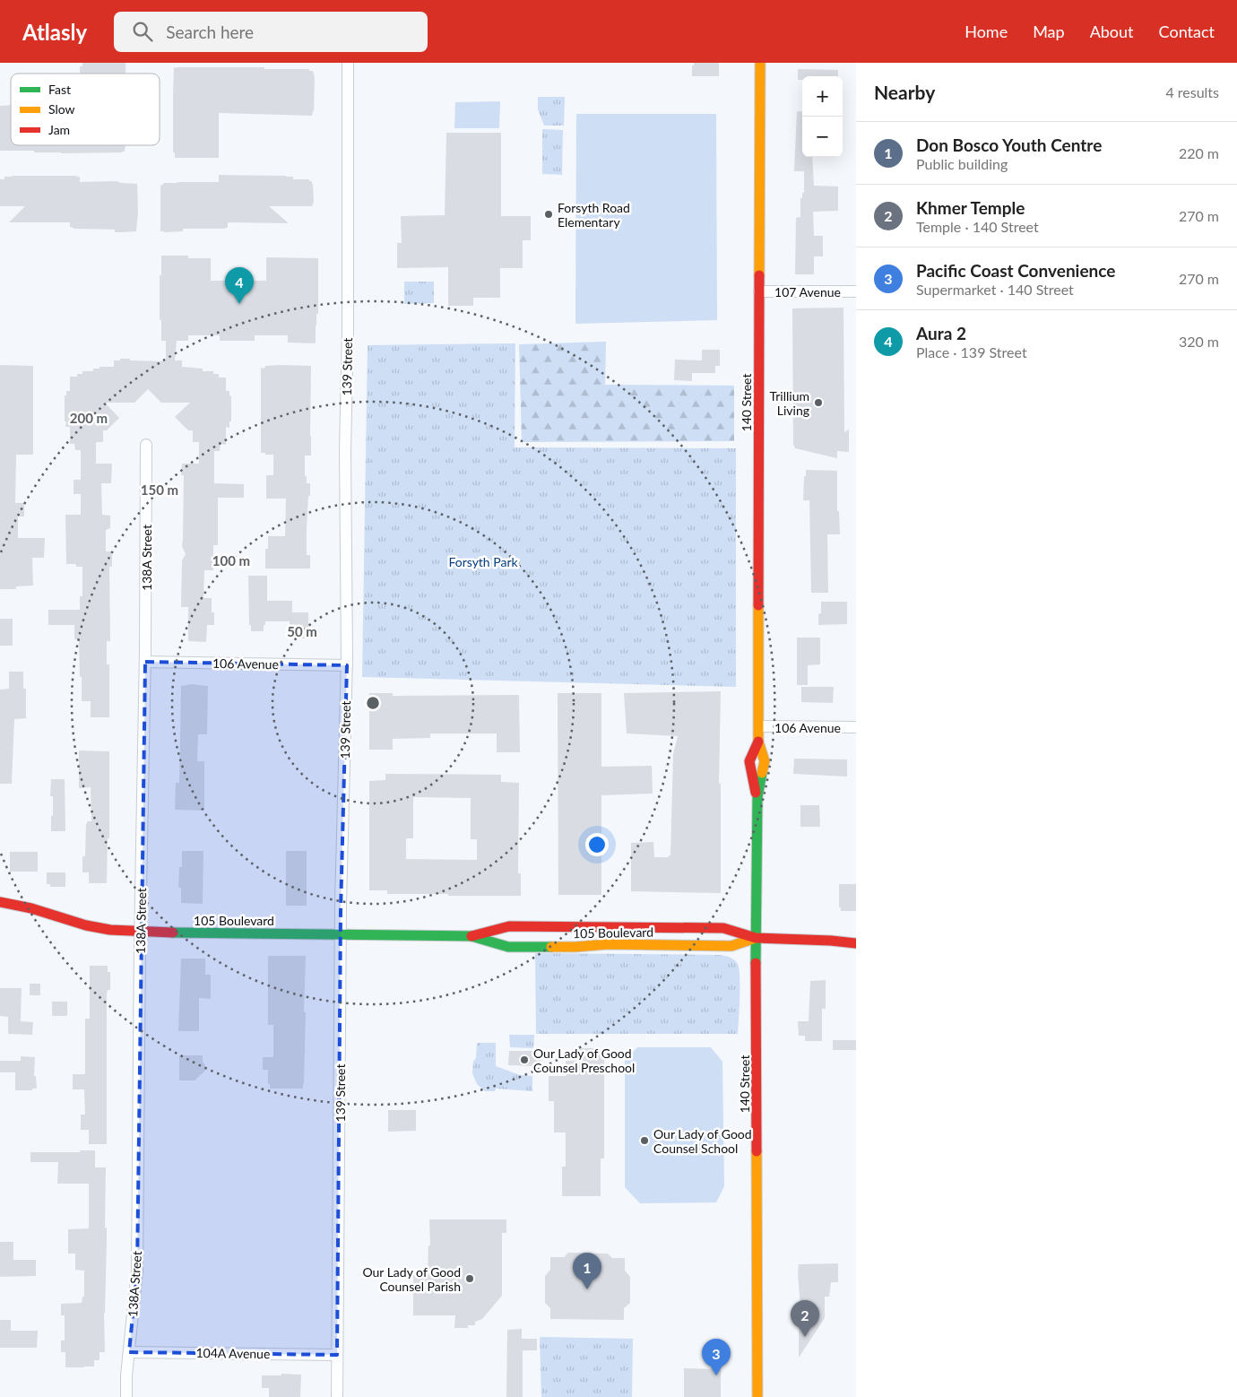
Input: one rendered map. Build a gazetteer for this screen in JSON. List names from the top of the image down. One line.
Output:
{"streets":{"main road":["140 Street","105 Boulevard"],"street":["107 Avenue","139 Street","138A Street","106 Avenue","104A Avenue"]},"crossings":[["107 Avenue","140 Street"],["139 Street","106 Avenue"],["139 Street","105 Boulevard"],["139 Street","104A Avenue"],["140 Street","106 Avenue"],["140 Street","105 Boulevard"],["138A Street","106 Avenue"],["138A Street","105 Boulevard"],["138A Street","104A Avenue"]],"parks":["Forsyth Park"],"places":["Forsyth Road Elementary","Trillium Living","Our Lady of Good Counsel Preschool","Our Lady of Good Counsel School","Our Lady of Good Counsel Parish"],"legend":["Fast","Slow","Jam"],"page":{"header":"Atlasly","search":"Search here","nav":["Home","Map","About","Contact"],"heading":["Nearby","4 results"],"map_buttons":["+","−"],"list":[{"mark":"1","name":"Don Bosco Youth Centre","note":"Public building","value":"220 m"},{"mark":"2","name":"Khmer Temple","note":"Temple · 140 Street","value":"270 m"},{"mark":"3","name":"Pacific Coast Convenience","note":"Supermarket · 140 Street","value":"270 m"},{"mark":"4","name":"Aura 2","note":"Place · 139 Street","value":"320 m"}],"pins":["4","1","2","3"]},"rings":["200 m","150 m","100 m","50 m"]}
